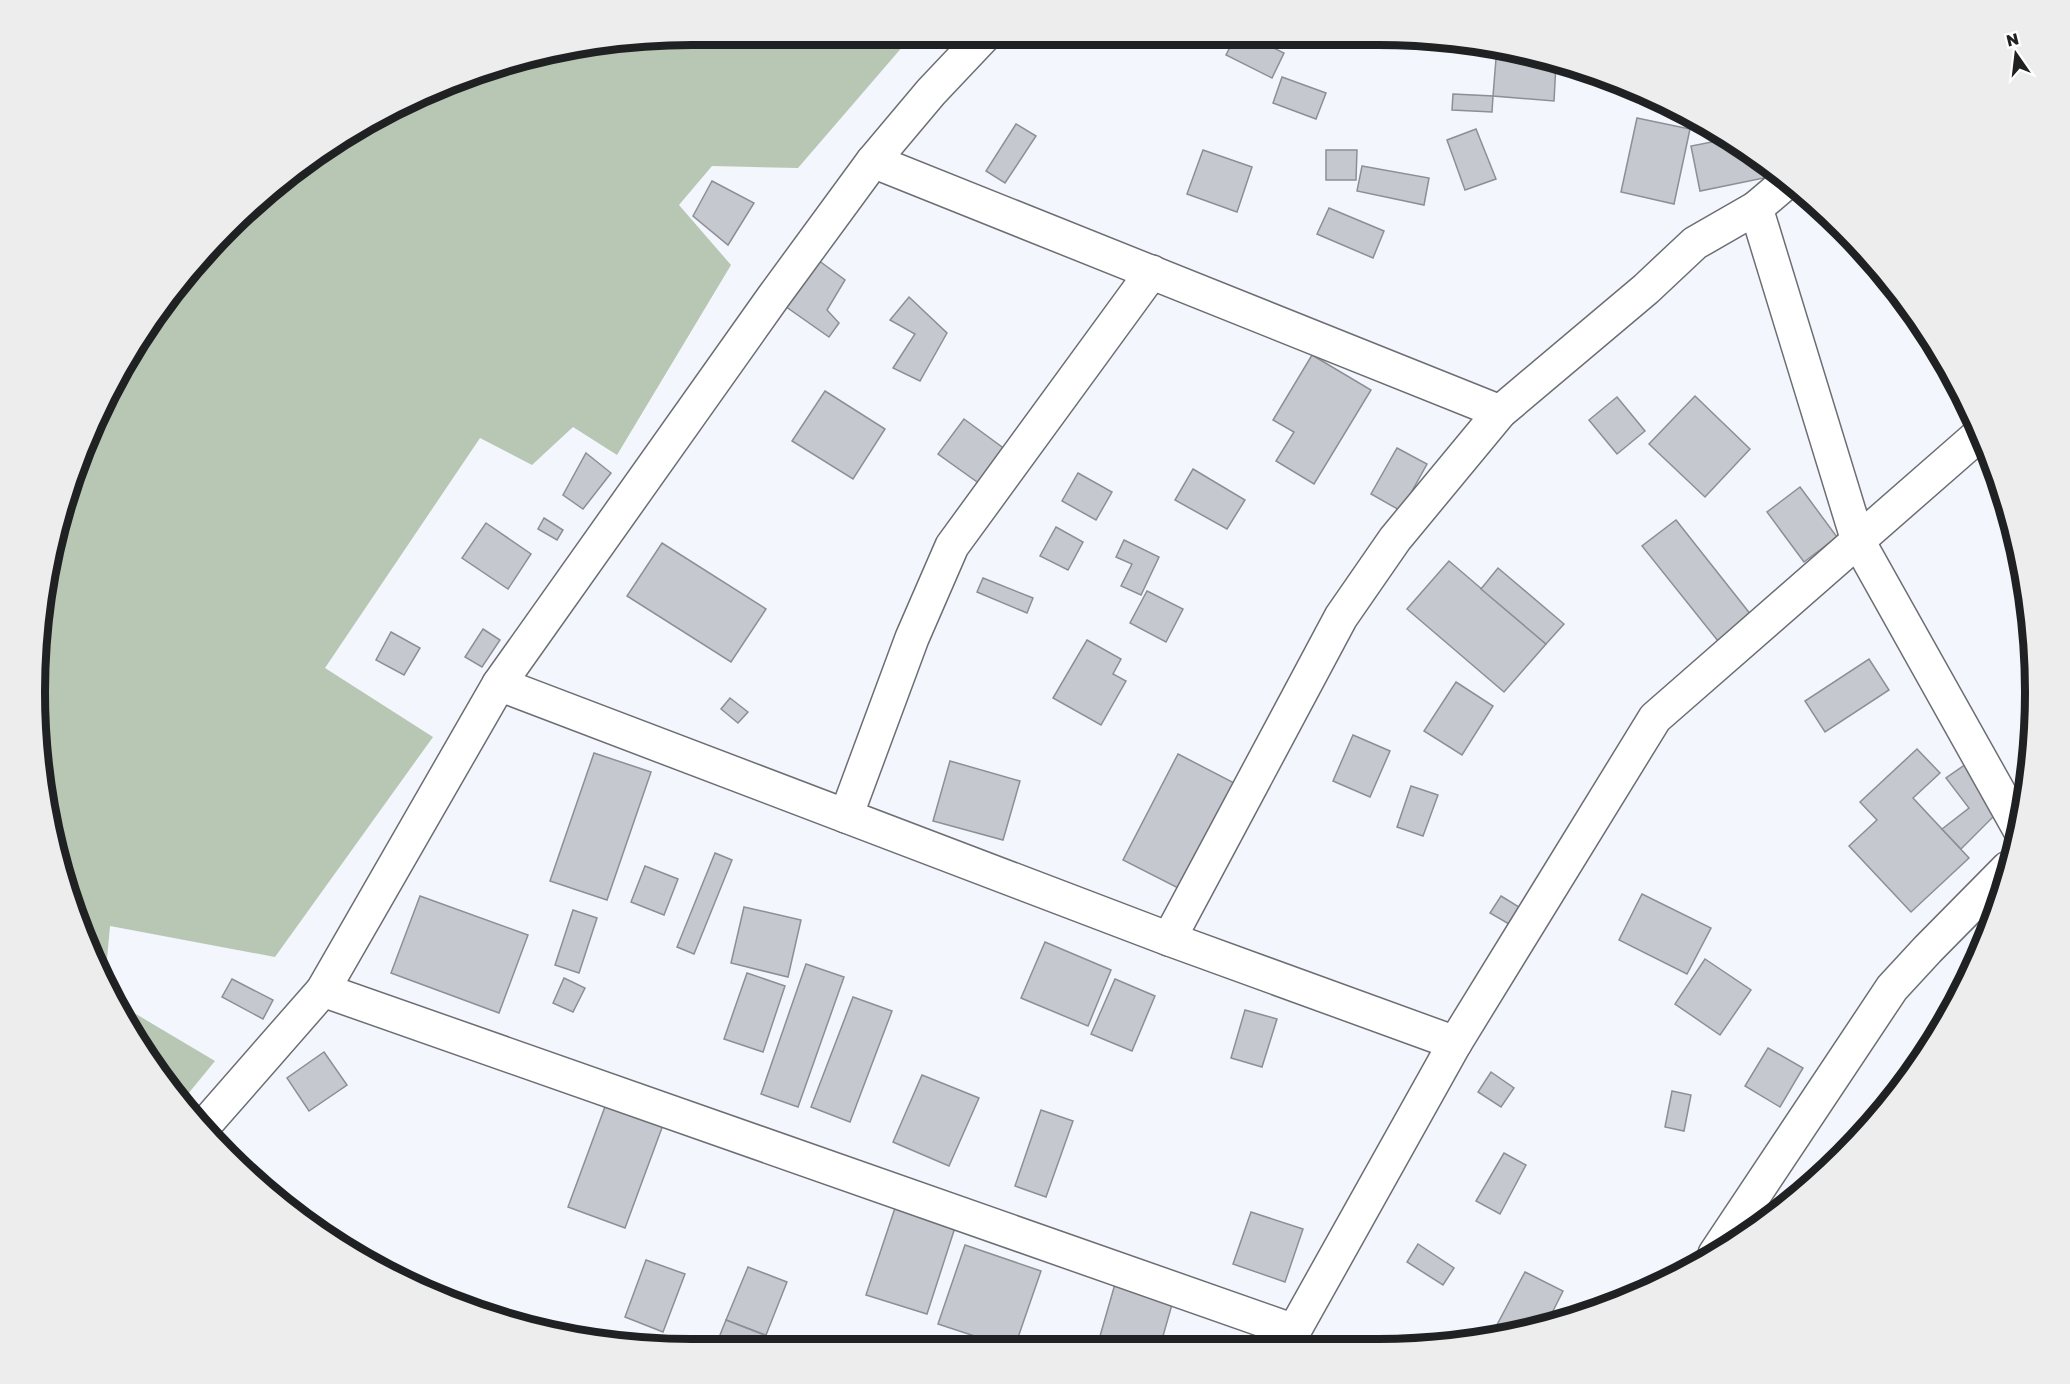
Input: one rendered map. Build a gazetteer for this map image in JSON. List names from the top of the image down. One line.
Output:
{"north":"top"}
